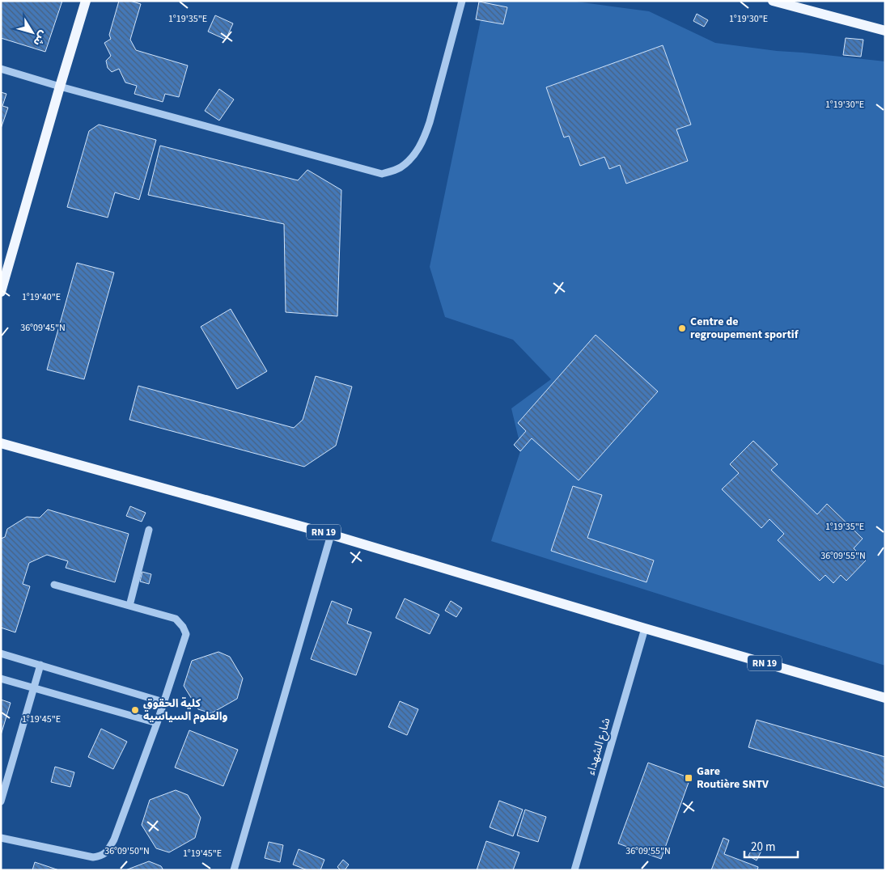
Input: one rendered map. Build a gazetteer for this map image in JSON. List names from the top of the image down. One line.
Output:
{"streets":{"main road":["RN 19"],"street":["شارع الشهداء"]},"crossings":[["RN 19","شارع الشهداء"]],"places":{"other":["Centre de regroupement sportif","كلية الحقوق والعلوم السياسية"],"transit":["Gare Routière SNTV"]},"scale_bar":"20 m","north":"bottom right","coordinates":["1°19'30\"E","1°19'35\"E","1°19'40\"E","36°09'45\"N","36°09'55\"N","1°19'45\"E","36°09'50\"N"]}
